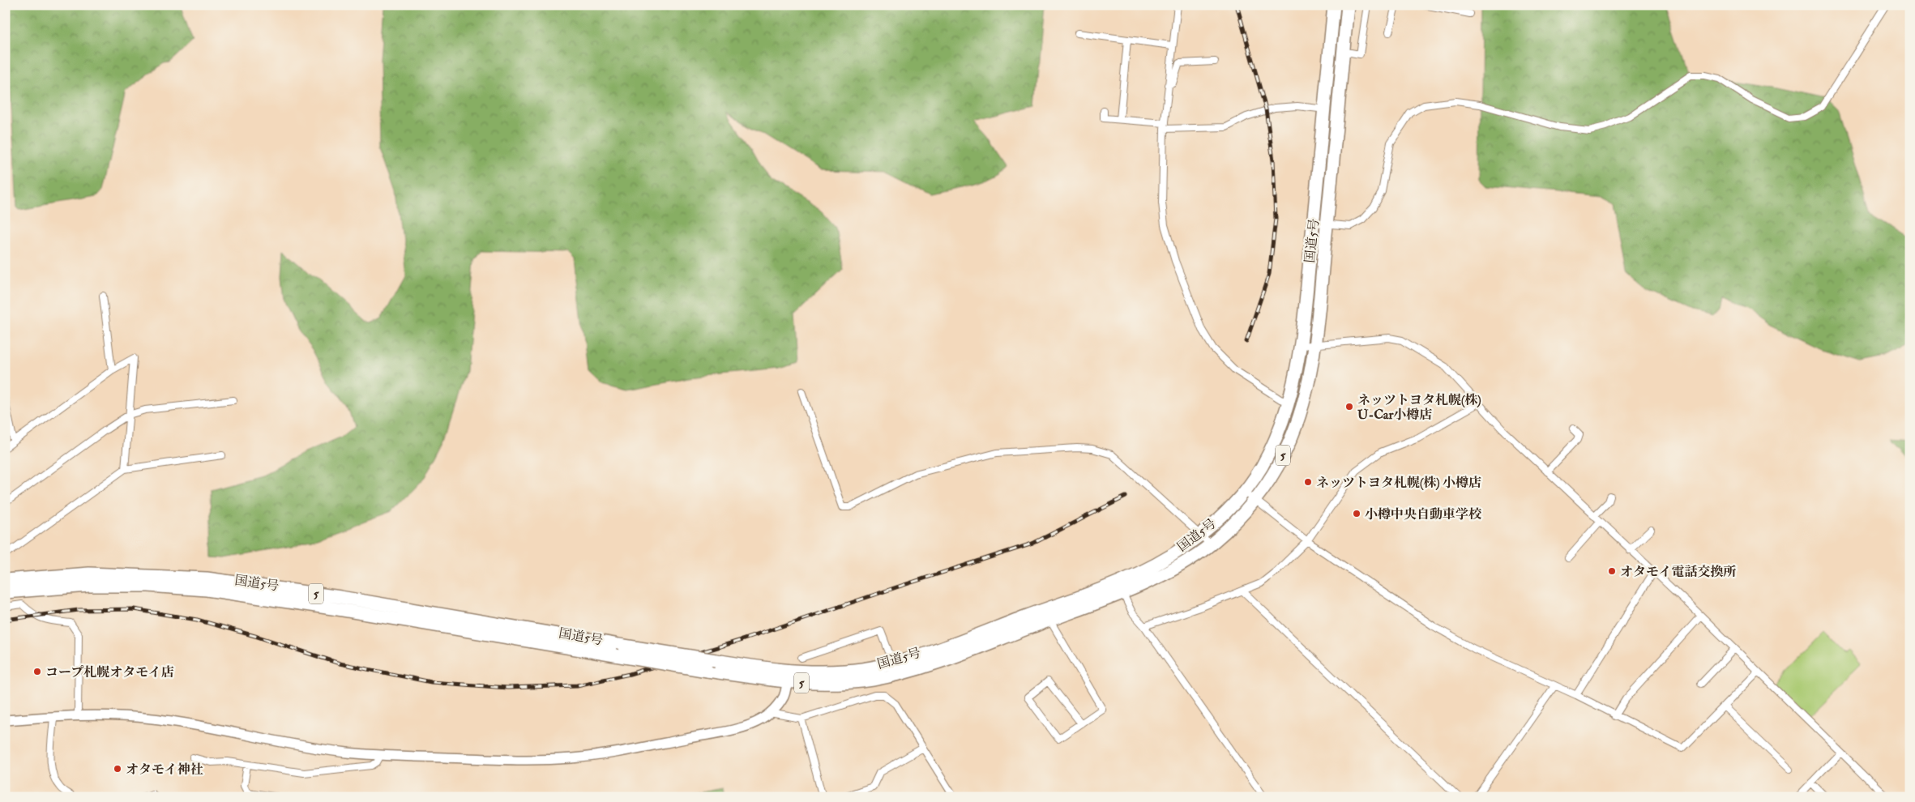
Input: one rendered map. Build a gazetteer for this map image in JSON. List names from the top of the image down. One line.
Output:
{"streets":{"highway":["国道5号","5"]},"places":["ネッツトヨタ札幌(株) U-Car小樽店","ネッツトヨタ札幌(株) 小樽店","小樽中央自動車学校","オタモイ電話交換所","コープ札幌オタモイ店","オタモイ神社"]}
